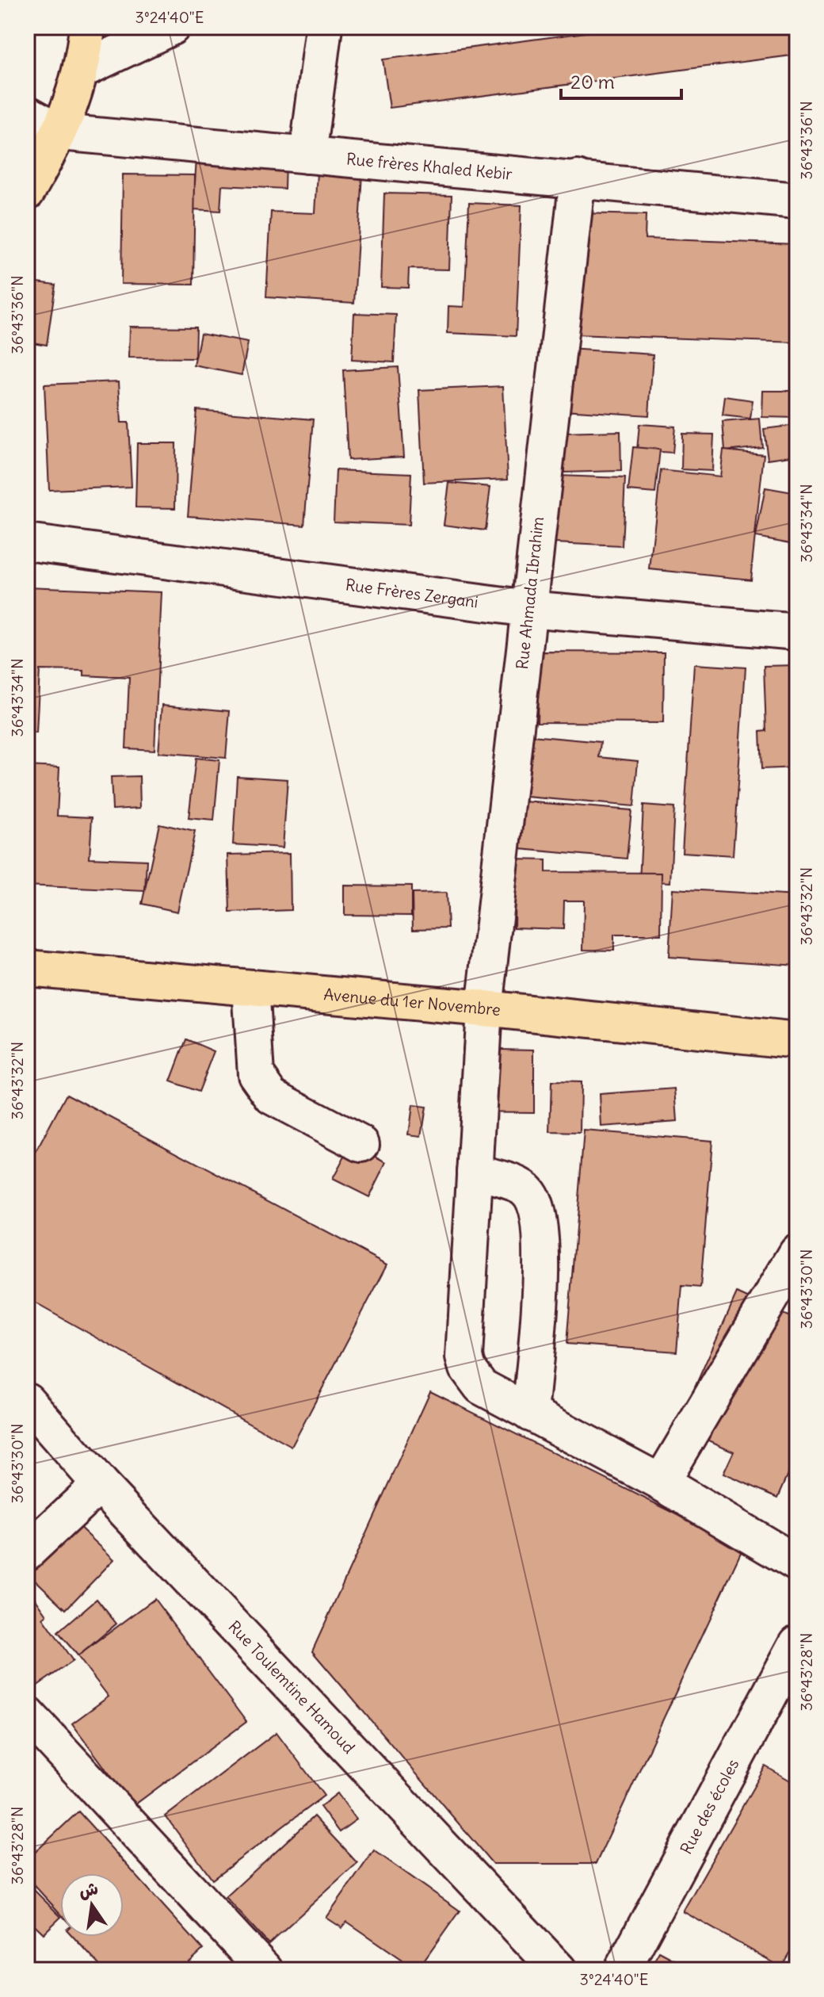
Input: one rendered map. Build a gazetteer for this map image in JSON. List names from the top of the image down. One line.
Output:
{"streets":{"main road":["Avenue du 1er Novembre"],"street":["Rue frères Khaled Kebir","Rue Ahmada Ibrahim","Rue Frères Zergani","Rue Toulemtine Hamoud","Rue des écoles"]},"crossings":[["Rue frères Khaled Kebir","Rue Ahmada Ibrahim"],["Rue Ahmada Ibrahim","Rue Frères Zergani"],["Rue Ahmada Ibrahim","Avenue du 1er Novembre"]],"scale_bar":"20 m","north":"top","coordinates":["3°24'40\"E","36°43'36\"N","36°43'34\"N","36°43'32\"N","36°43'30\"N","36°43'28\"N"]}
